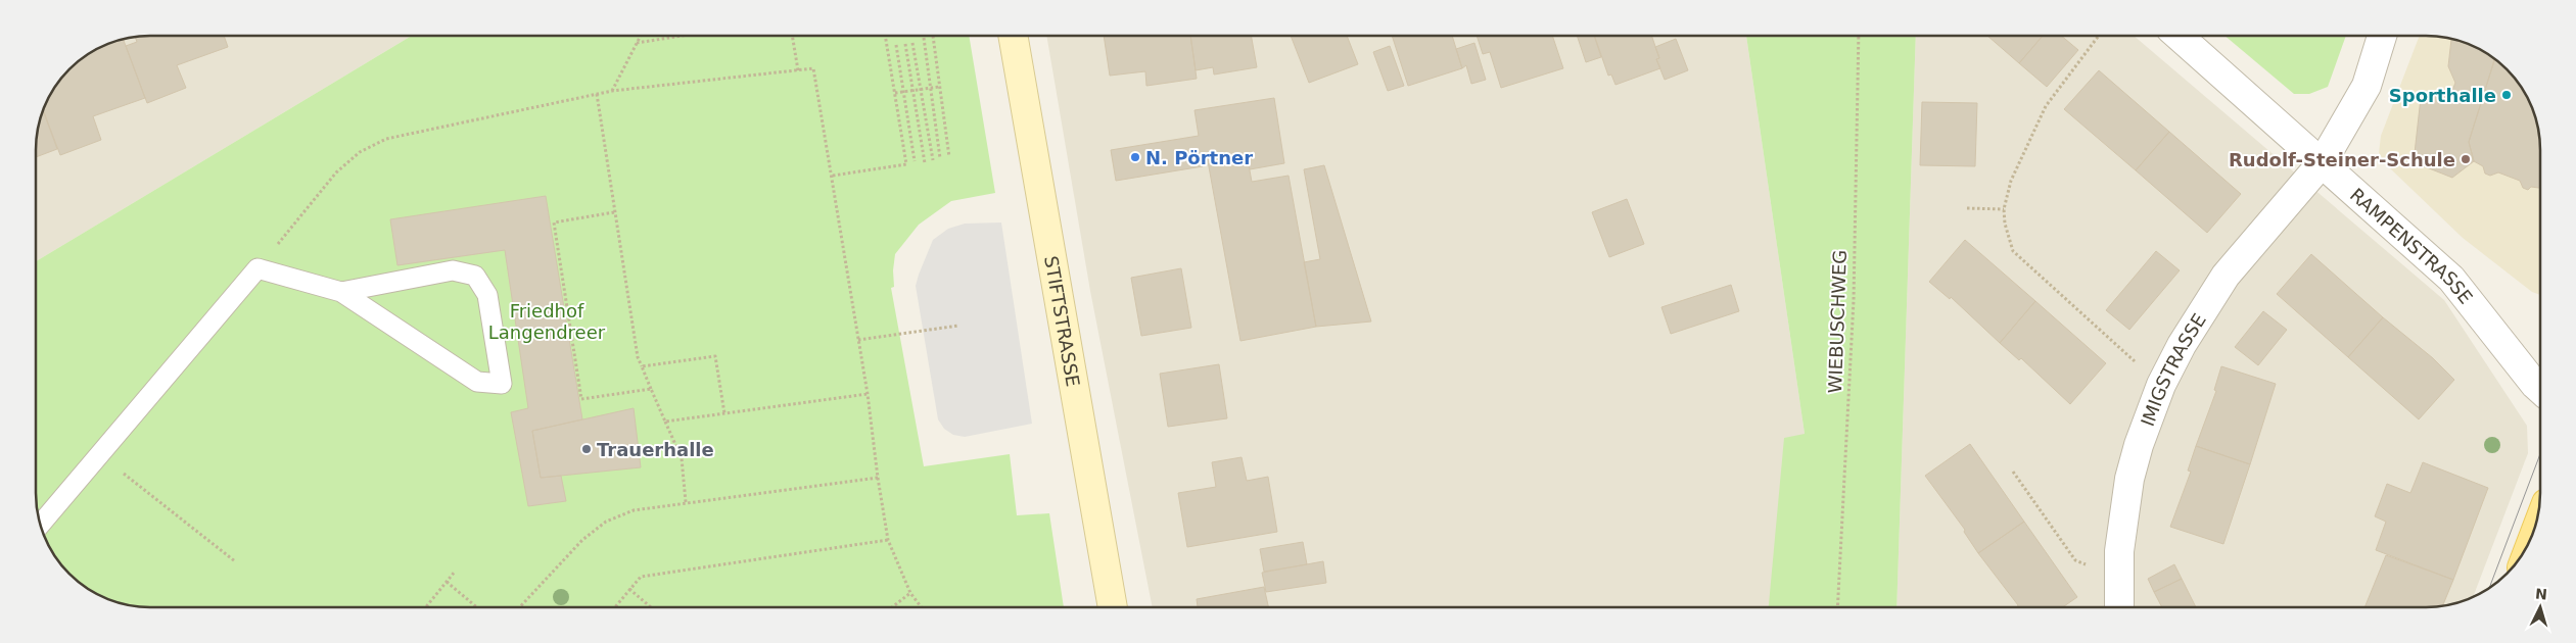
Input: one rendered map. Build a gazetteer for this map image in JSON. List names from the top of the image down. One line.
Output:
{"streets":{"street":["RAMPENSTRASSE","STIFTSTRASSE","IMIGSTRASSE"],"path":["WIEBUSCHWEG"]},"crossings":[["RAMPENSTRASSE","IMIGSTRASSE"]],"parks":["Friedhof Langendreer"],"places":["Sporthalle","N. Pörtner","Rudolf-Steiner-Schule","Trauerhalle"],"north":"top"}
